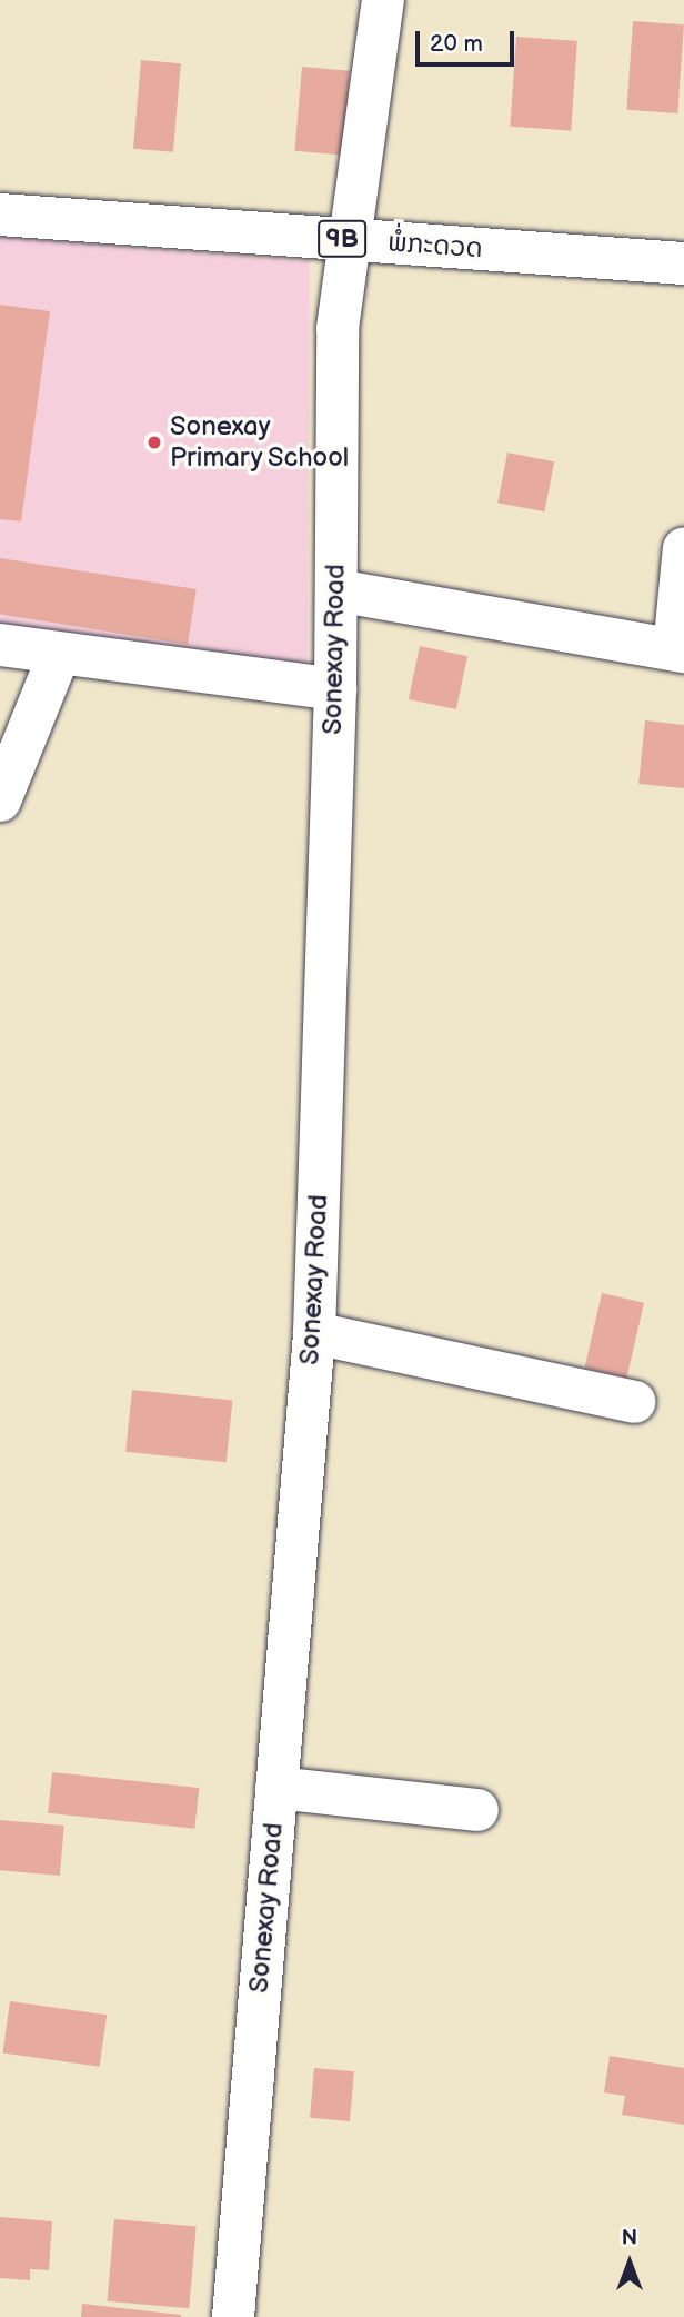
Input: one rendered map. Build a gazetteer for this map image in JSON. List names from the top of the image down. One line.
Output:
{"streets":{"street":["9B","ພໍ່ກະດວດ","Sonexay Road"]},"crossings":[["ພໍ່ກະດວດ","Sonexay Road"]],"places":["Sonexay Primary School"],"scale_bar":"20 m","north":"top"}
